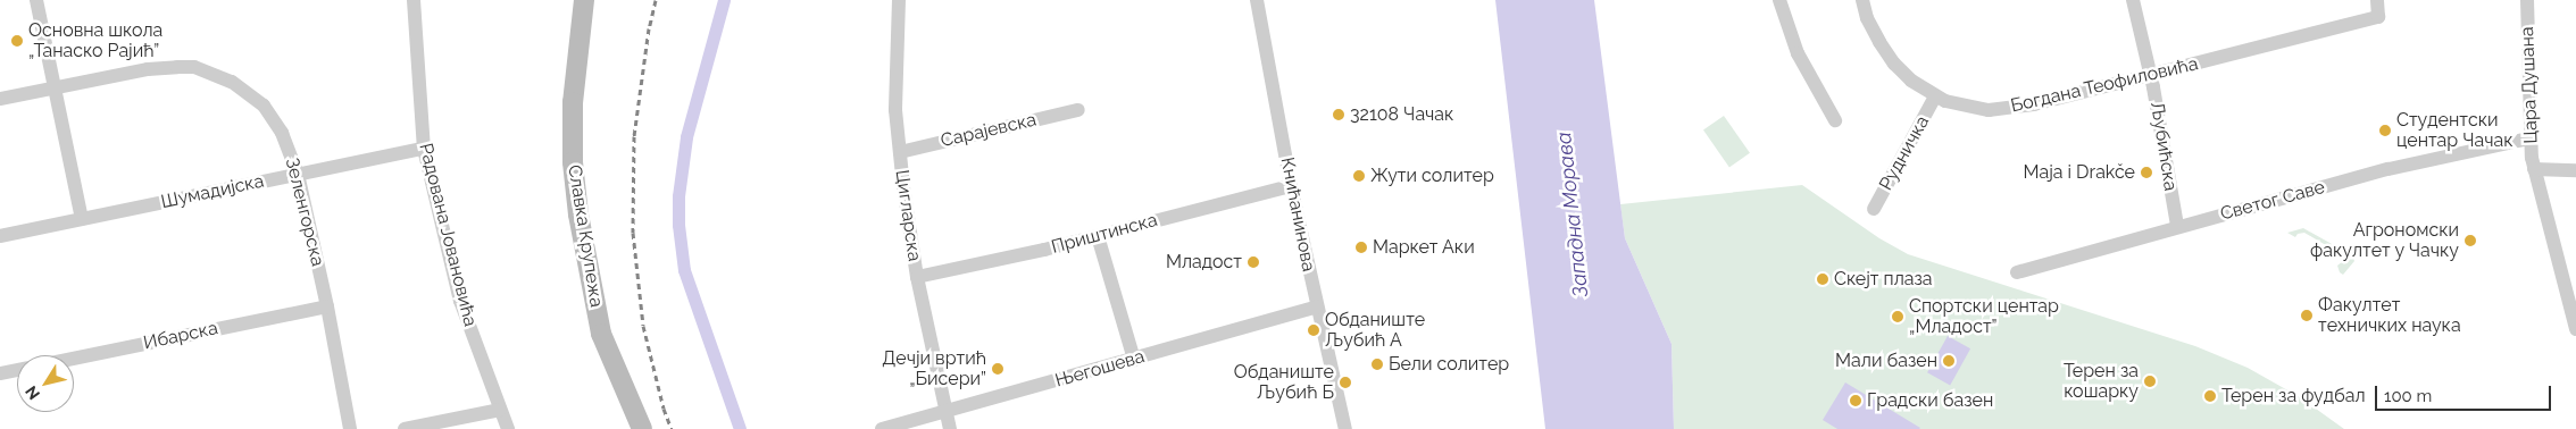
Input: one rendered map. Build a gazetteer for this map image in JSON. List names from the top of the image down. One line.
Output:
{"streets":{"main road":["Славка Крупежа"],"street":["Богдана Теофиловића","Цара Душана","Сарајевска","Љубићска","Рудничка","Шумадијска","Светог Саве","Зеленгорска","Книћанинова","Цигларска","Приштинска","Радована Јовановића","Ибарска","Његошева"]},"crossings":[["Богдана Теофиловића","Љубићска"],["Богдана Теофиловића","Рудничка"],["Цара Душана","Светог Саве"],["Сарајевска","Цигларска"],["Љубићска","Светог Саве"],["Шумадијска","Зеленгорска"],["Шумадијска","Радована Јовановића"],["Зеленгорска","Ибарска"],["Книћанинова","Приштинска"],["Книћанинова","Његошева"],["Цигларска","Приштинска"],["Цигларска","Његошева"]],"water":["Западна Морава"],"places":["Основна школа „Танаско Рајић”","32108 Чачак","Студентски центар Чачак","Maja i Drakče","Жути солитер","Агрономски факултет у Чачку","Маркет Аки","Младост","Скејт плаза","Факултет техничких наука","Спортски центар „Младост”","Обданиште Љубић А","Мали базен","Бели солитер","Дечји вртић „Бисери”","Терен за кошарку","Обданиште Љубић Б","Терен за фудбал","Градски базен"],"scale_bar":"100 m","north":"bottom left"}
